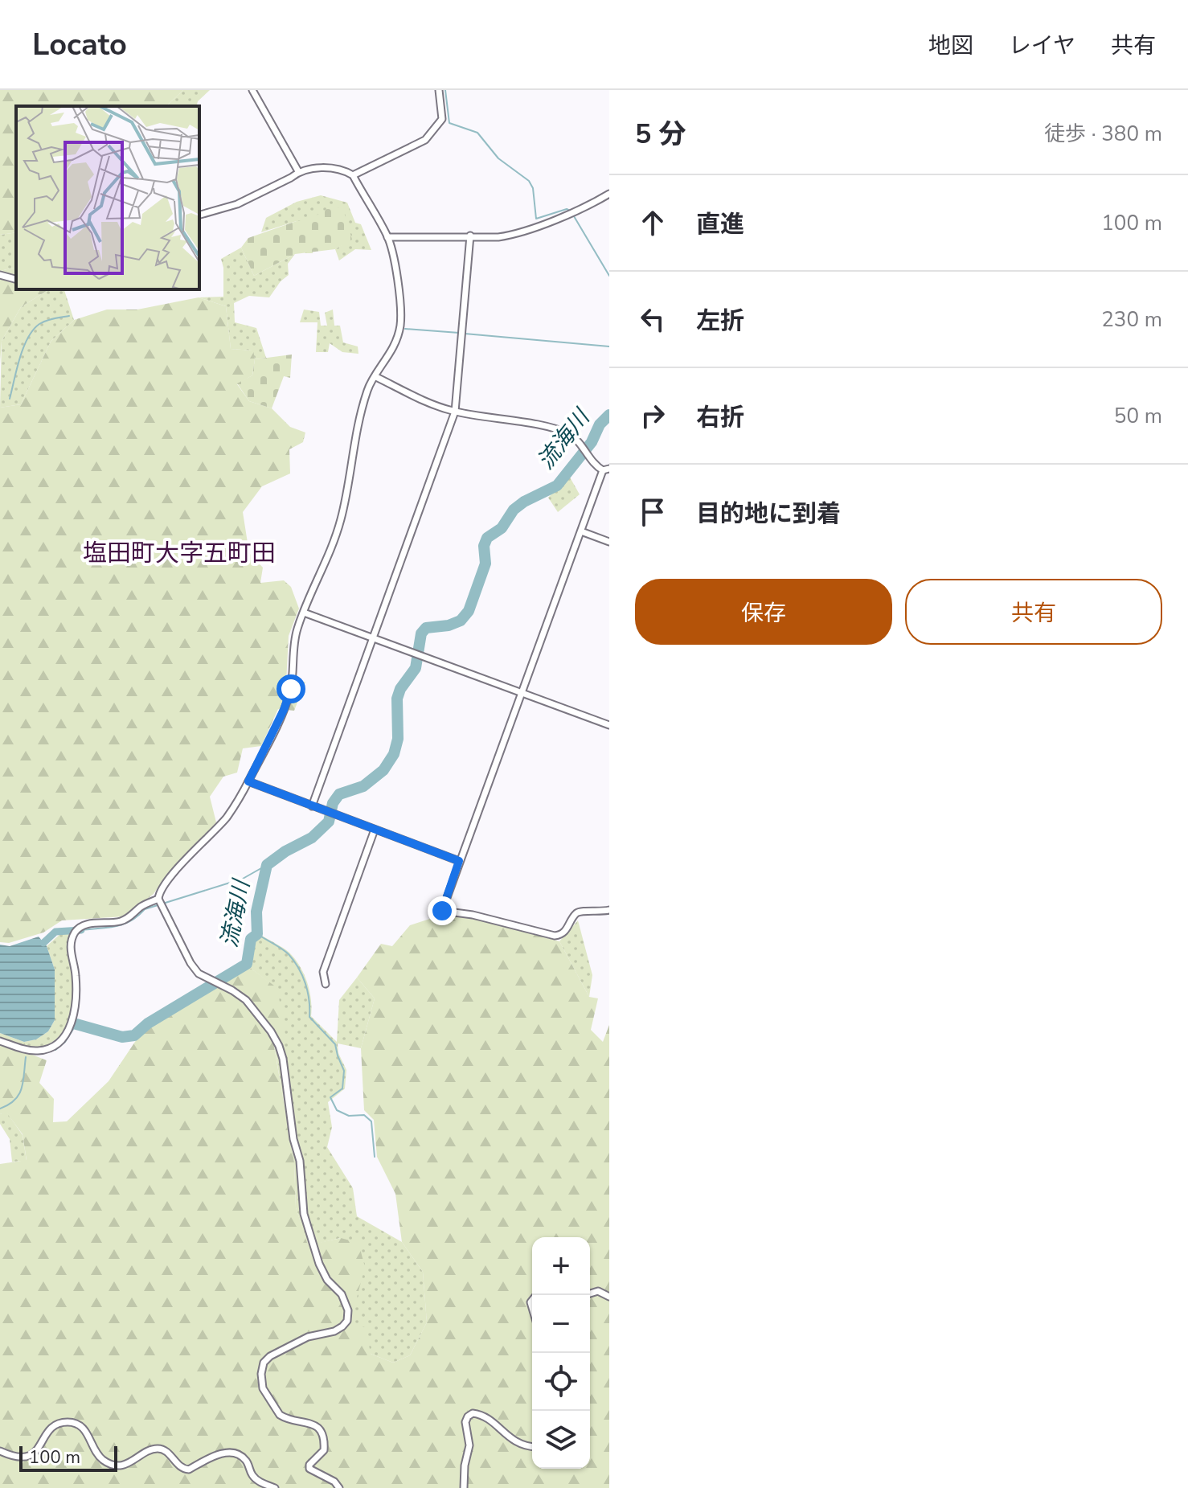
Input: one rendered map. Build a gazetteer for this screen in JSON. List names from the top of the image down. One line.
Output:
{"districts":["塩田町大字五町田"],"water":["流海川"],"scale_bar":"100 m","page":{"header":"Locato","nav":["地図","レイヤ","共有"],"heading":["5 分","徒歩 · 380 m"],"list":[["直進","100 m"],["左折","230 m"],["右折","50 m"],"目的地に到着"],"buttons":["保存","共有"],"map_buttons":["+","−"],"scale":"100 m"}}
